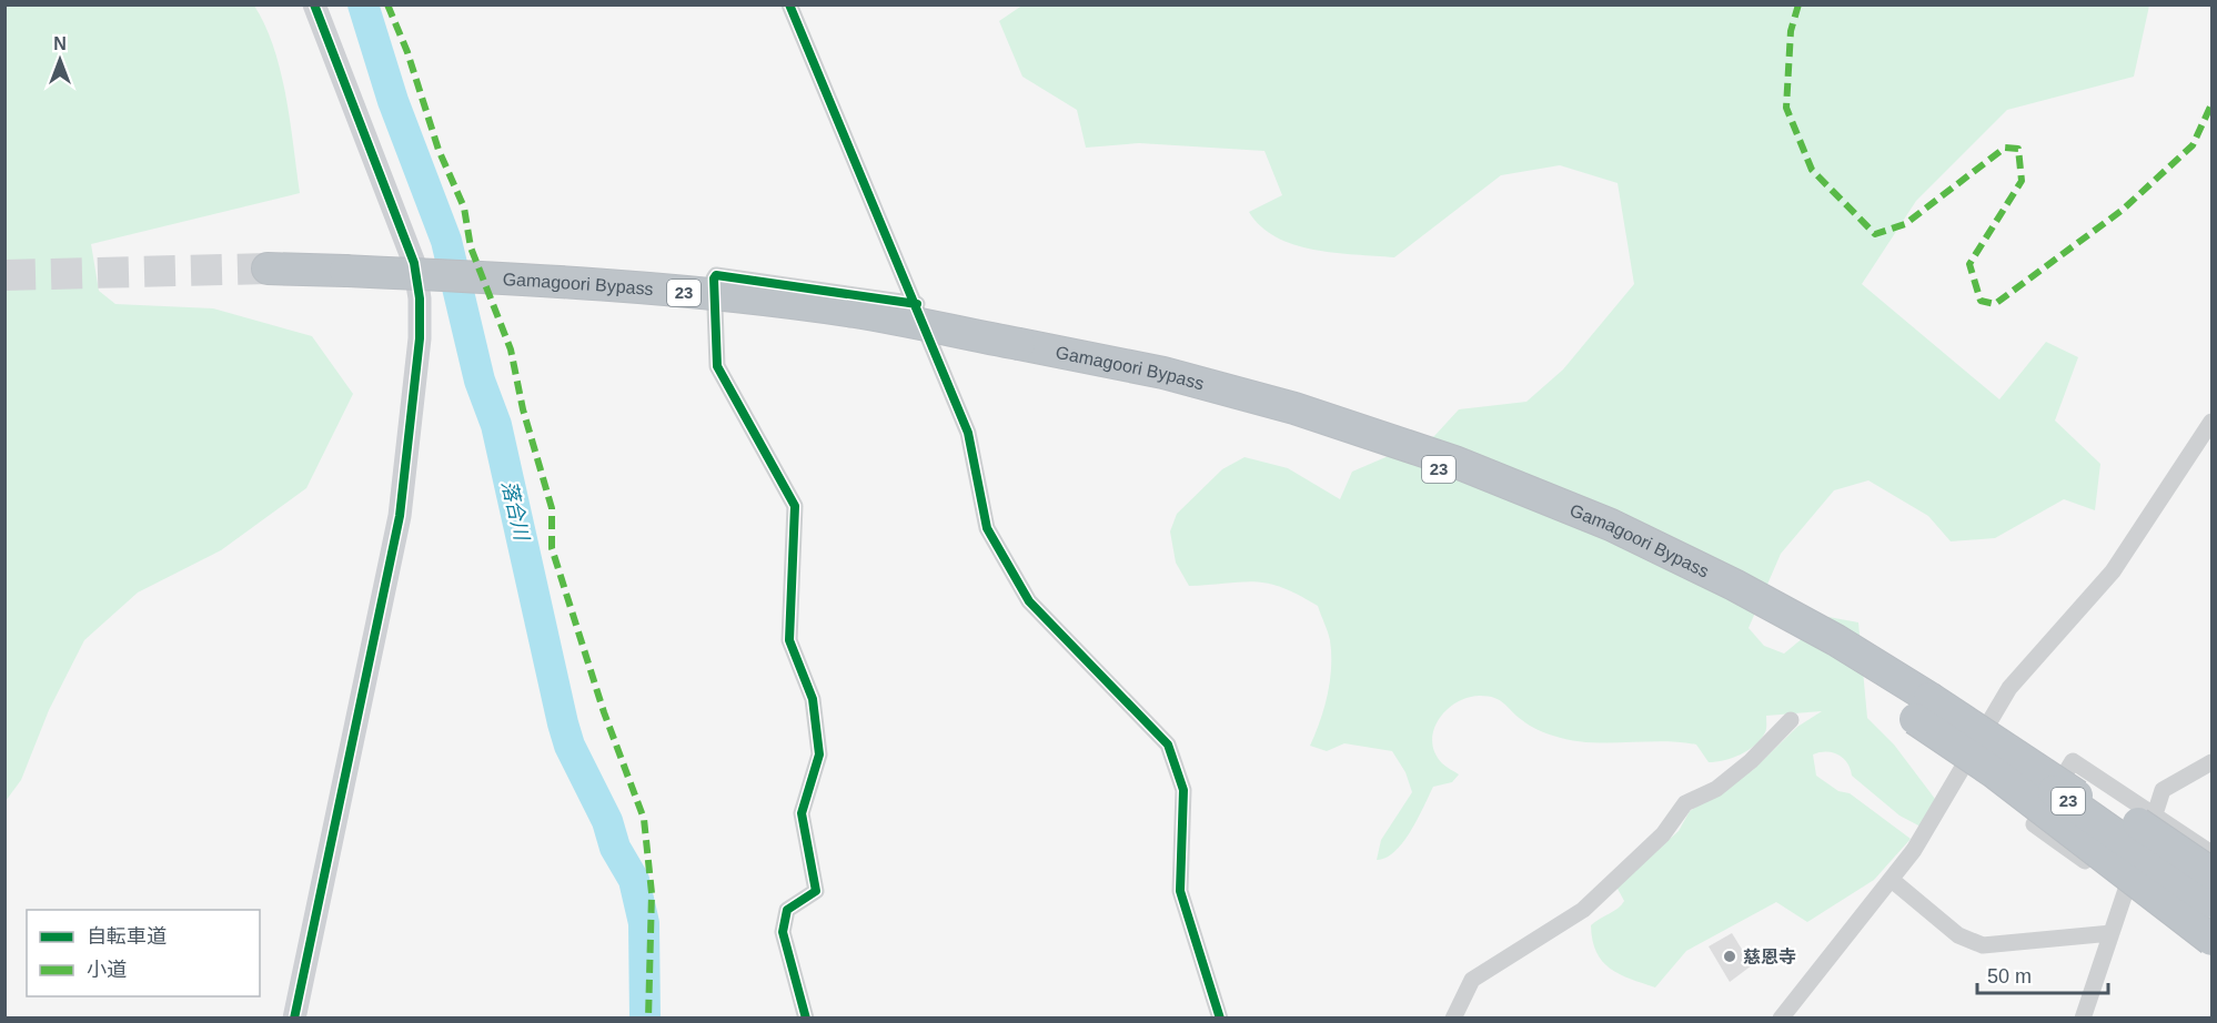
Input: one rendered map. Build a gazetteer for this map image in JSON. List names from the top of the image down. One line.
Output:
{"streets":{"highway":["Gamagoori Bypass","23"]},"crossings":[["Gamagoori Bypass","23"]],"water":["落合川"],"places":["慈恩寺"],"legend":["自転車道","小道"],"scale_bar":"50 m","north":"top"}
